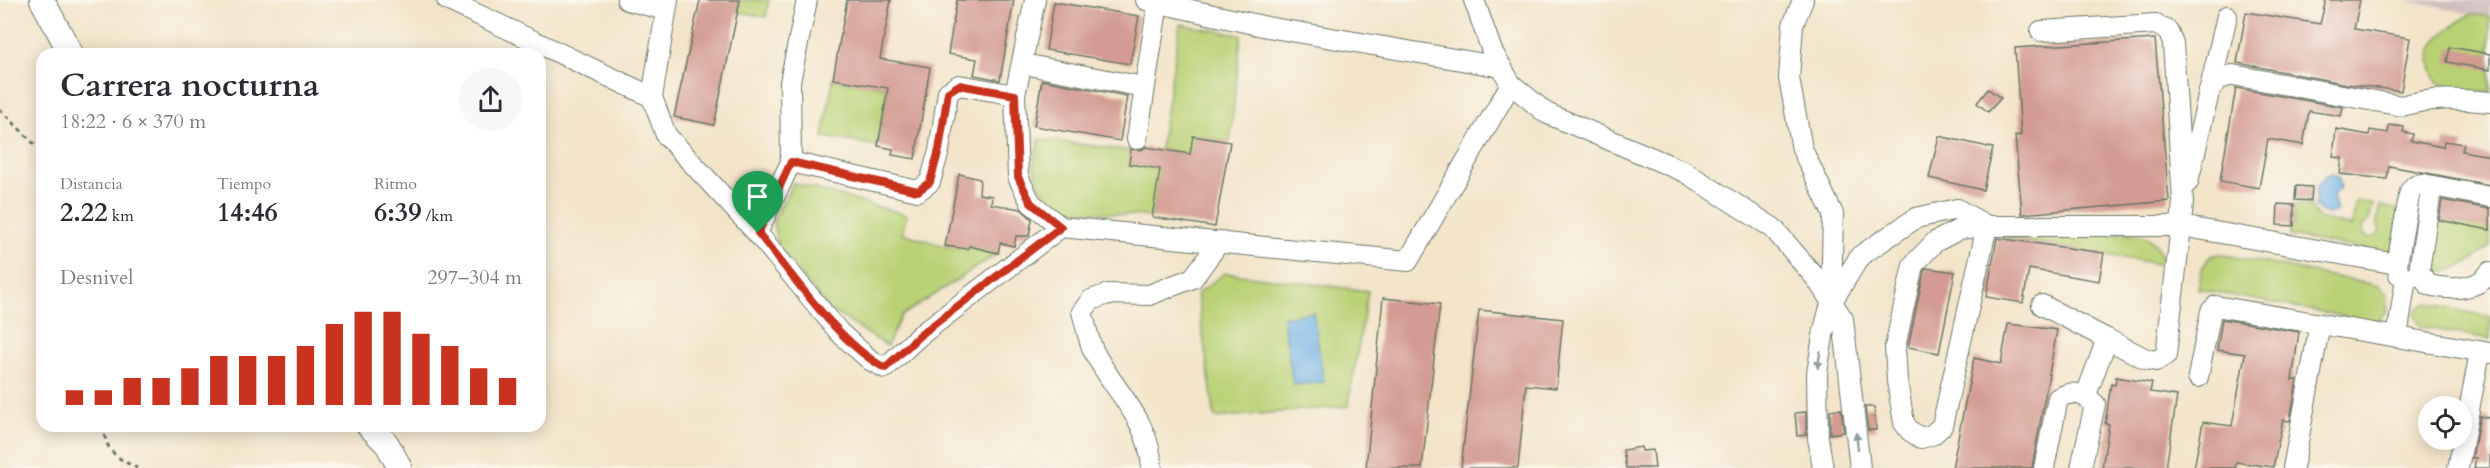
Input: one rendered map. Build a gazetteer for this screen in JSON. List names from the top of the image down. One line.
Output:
{"page":{"heading":["Carrera nocturna","18:22 · 6 × 370 m"],"stats":[["Distancia","2.22 km"],["Tiempo","14:46"],["Ritmo","6:39 /km"]],"chart":["Desnivel","297–304 m"]}}
